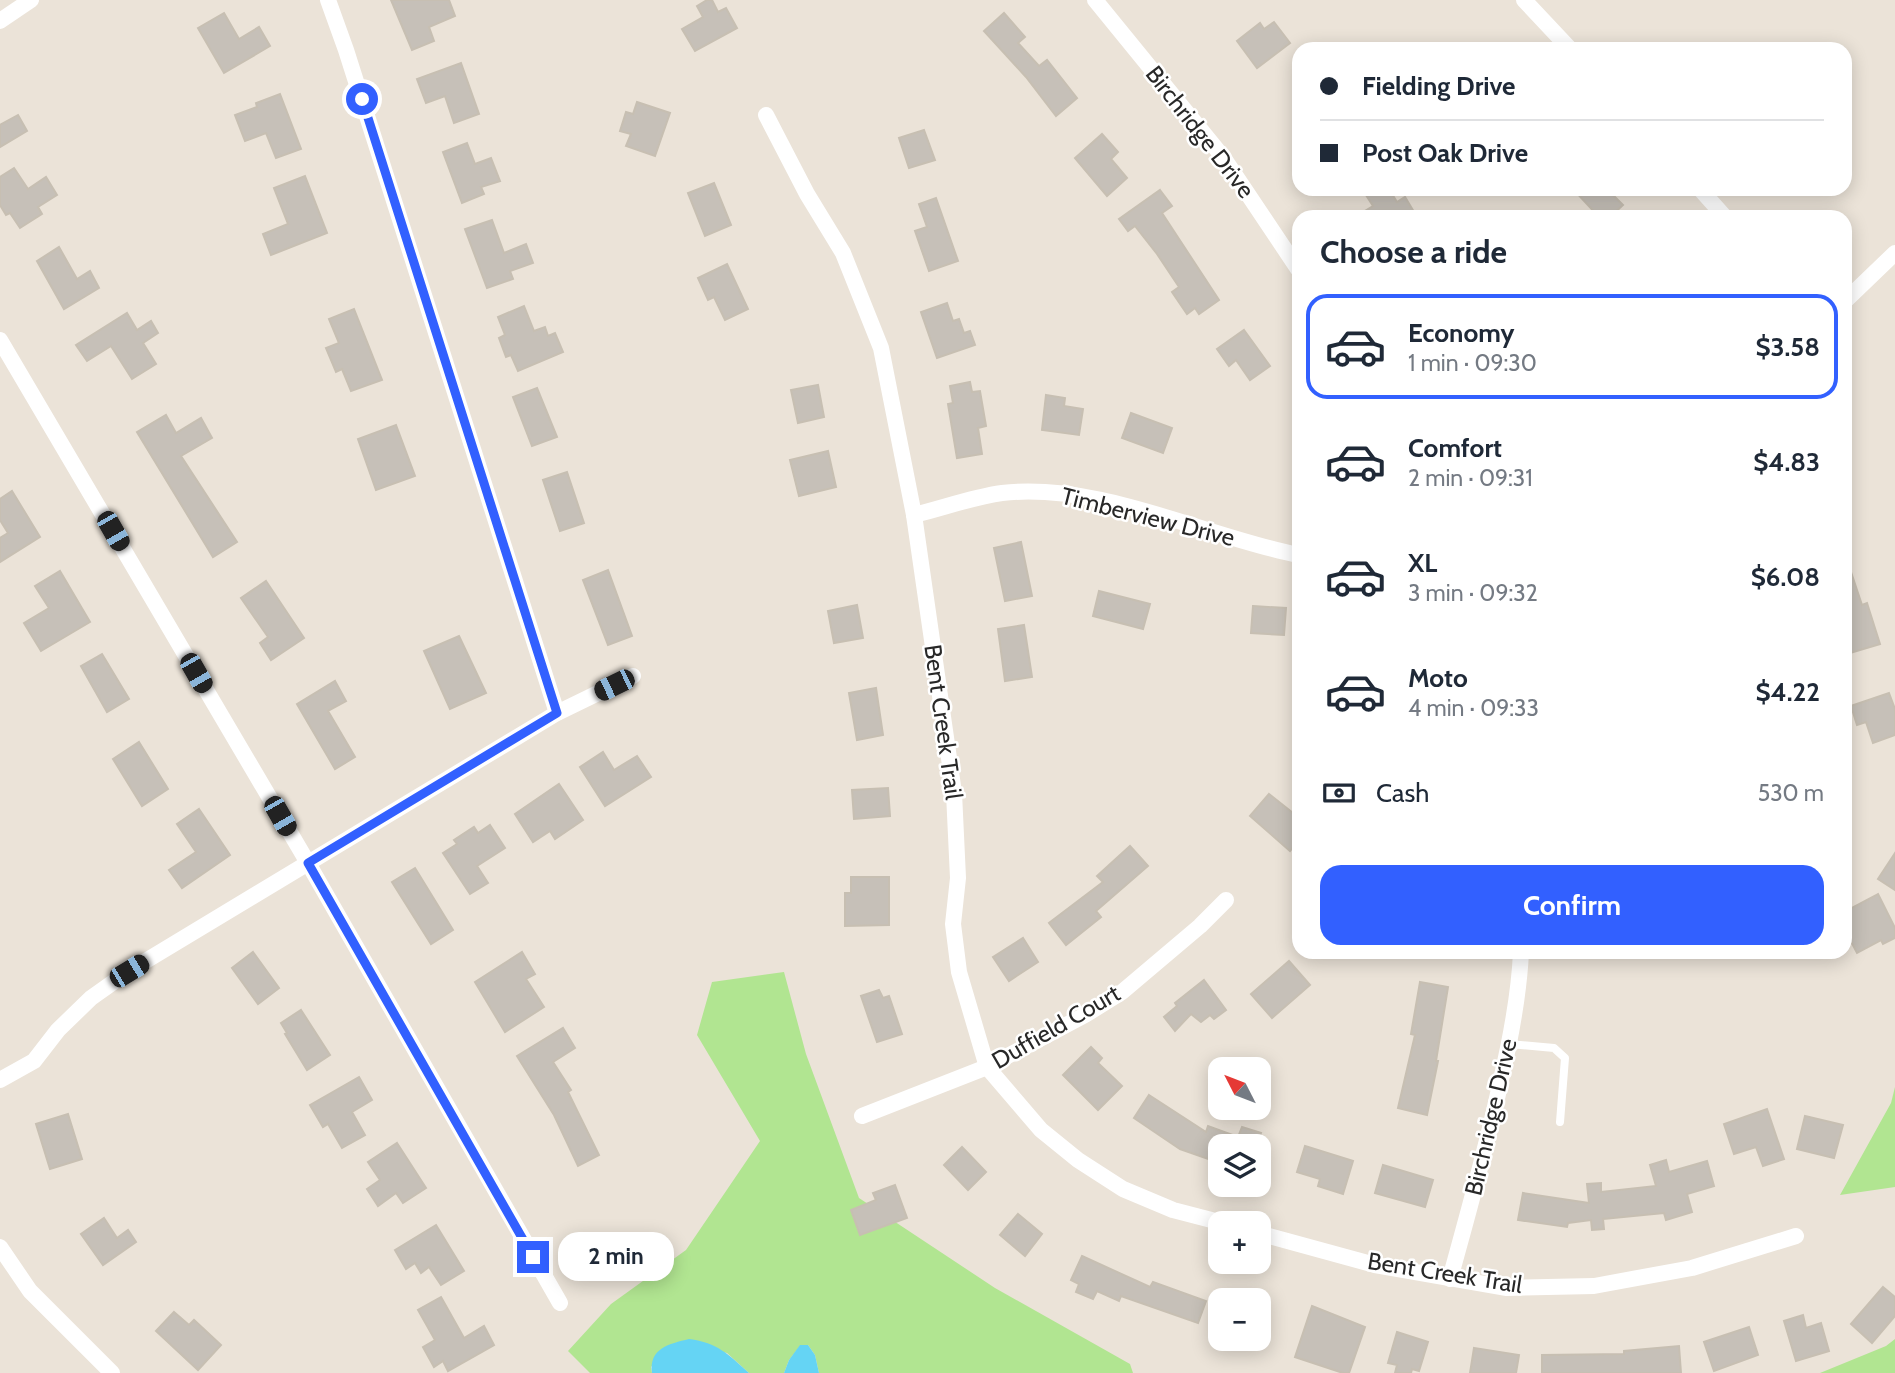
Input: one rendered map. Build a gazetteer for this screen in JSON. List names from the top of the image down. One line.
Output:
{"streets":{"street":["Birchridge Drive","Timberview Drive","Bent Creek Trail","Duffield Court"]},"crossings":[["Birchridge Drive","Bent Creek Trail"],["Timberview Drive","Bent Creek Trail"],["Bent Creek Trail","Duffield Court"]],"north":"top left","page":{"banner":["Fielding Drive","Post Oak Drive"],"heading":"Choose a ride","list":[{"name":"Economy","note":"1 min · 09:30","value":"$3.58"},{"name":"Comfort","note":"2 min · 09:31","value":"$4.83"},{"name":"XL","note":"3 min · 09:32","value":"$6.08"},{"name":"Moto","note":"4 min · 09:33","value":"$4.22"}],"pay":["Cash","530 m"],"buttons":"Confirm","map_buttons":["+","−"],"bubble":"2 min"}}
